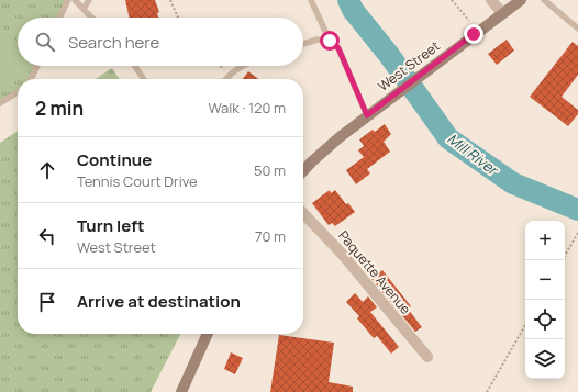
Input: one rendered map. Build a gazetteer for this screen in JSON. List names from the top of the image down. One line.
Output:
{"streets":{"main road":["West Street"],"street":["Paquette Avenue"]},"water":["Mill River"],"page":{"search":"Search here","heading":["2 min","Walk · 120 m"],"list":[["Continue","Tennis Court Drive","50 m"],["Turn left","West Street","70 m"],"Arrive at destination"],"map_buttons":["+","−"]}}
